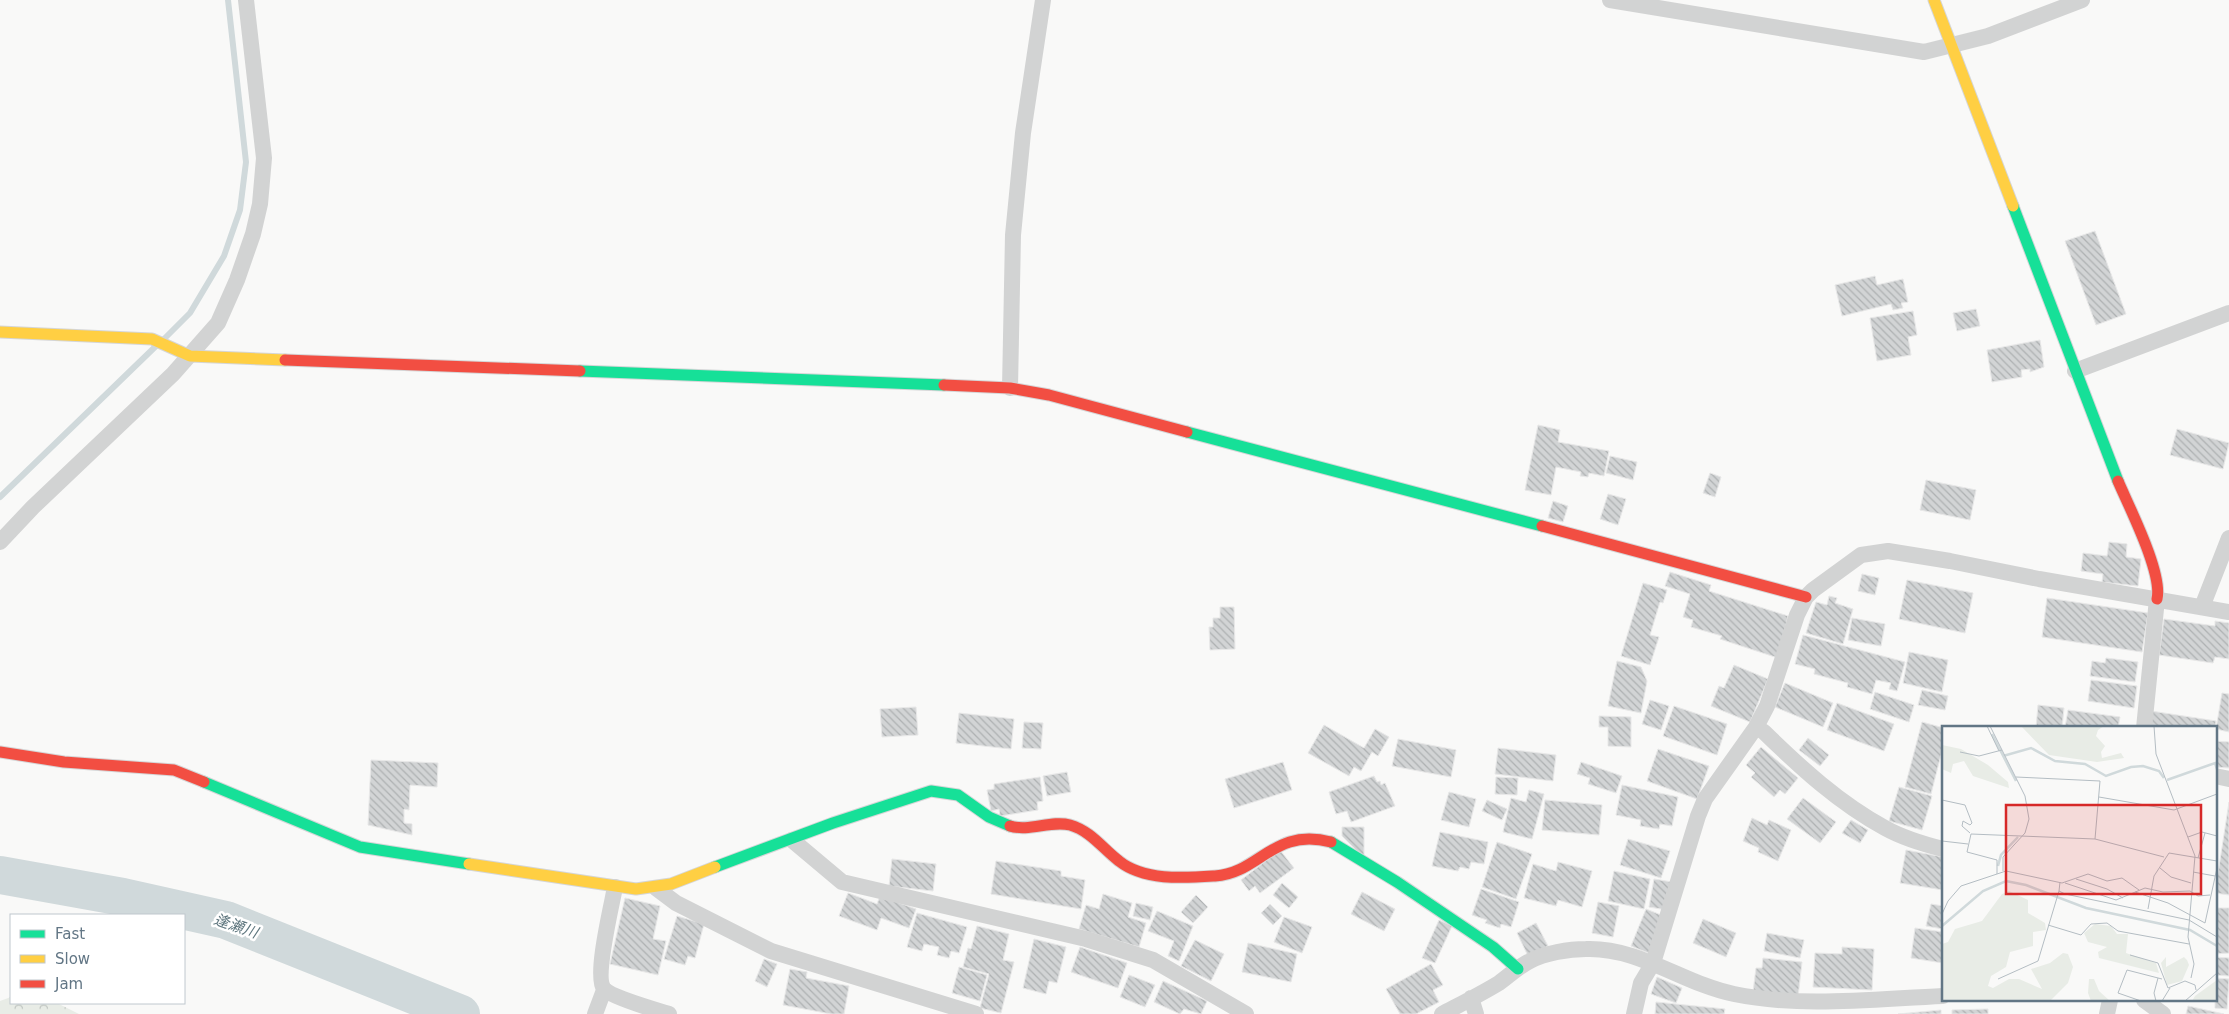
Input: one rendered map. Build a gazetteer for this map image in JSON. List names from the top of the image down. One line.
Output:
{"water":["逢瀬川"],"legend":["Fast","Slow","Jam"]}
